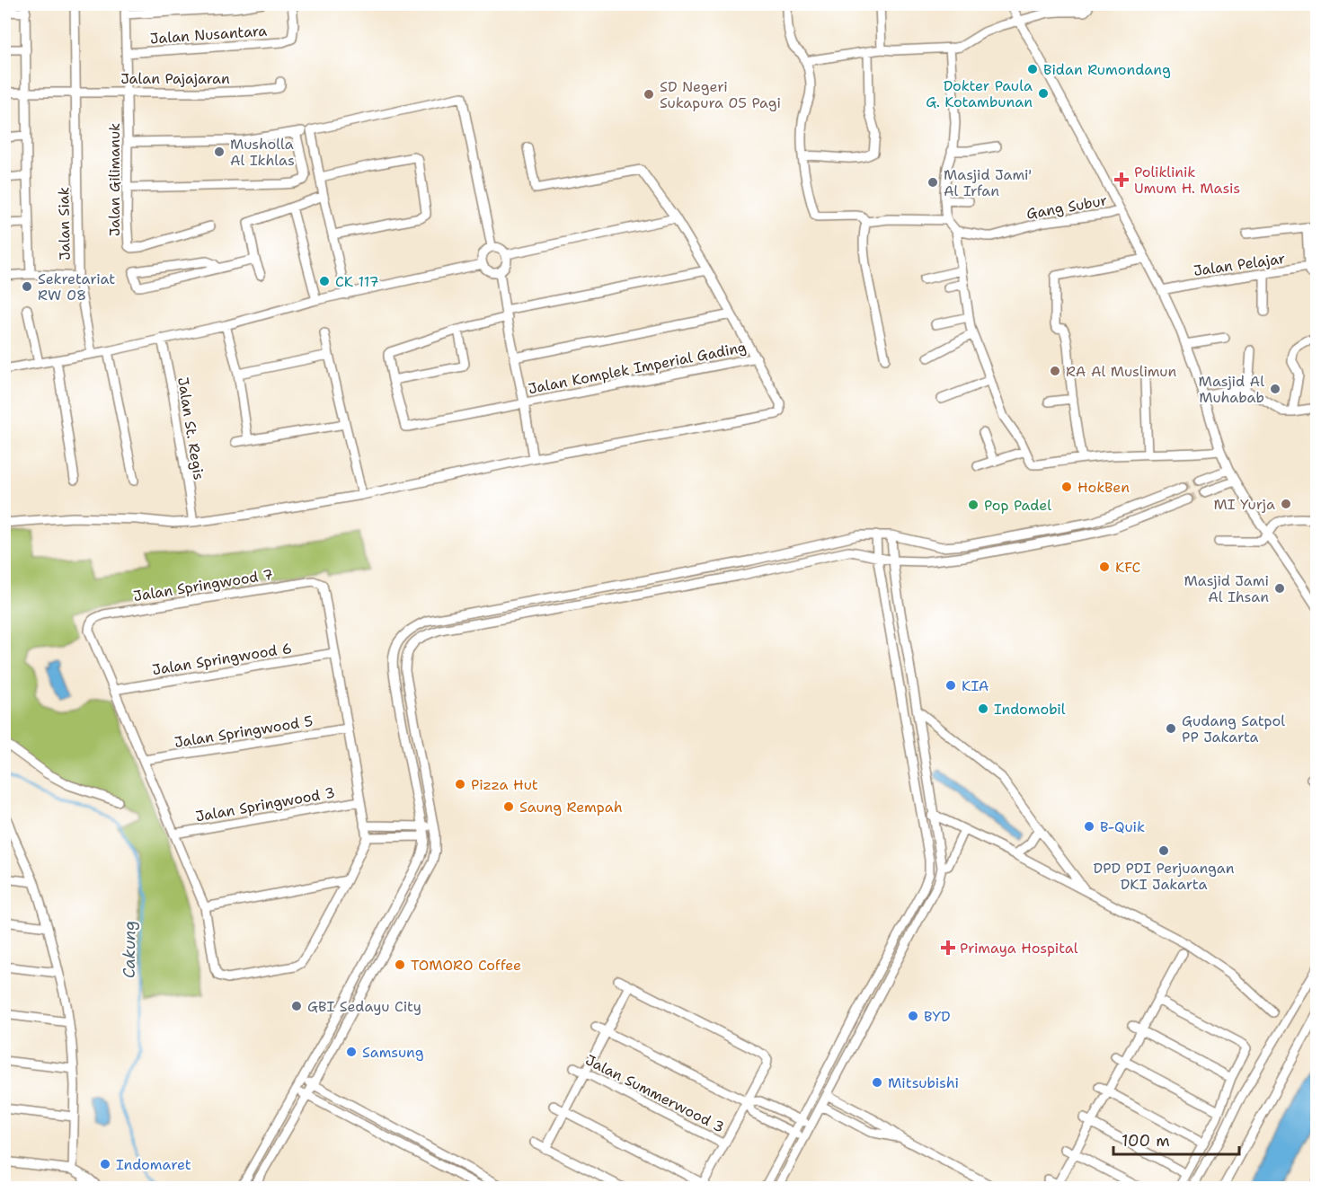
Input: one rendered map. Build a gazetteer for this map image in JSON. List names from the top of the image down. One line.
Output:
{"streets":{"street":["Jalan Nusantara","Jalan Pajajaran","Jalan Gilimanuk","Gang Subur","Jalan Siak","Jalan Pelajar","Jalan Komplek Imperial Gading","Jalan St. Regis","Jalan Springwood 7","Jalan Springwood 6","Jalan Springwood 5","Jalan Springwood 3","Jalan Summerwood 3"]},"crossings":[["Jalan Nusantara","Jalan Gilimanuk"],["Jalan Pajajaran","Jalan Gilimanuk"],["Jalan Pajajaran","Jalan Siak"],["Jalan Springwood 7","Jalan Springwood 6"]],"water":["Cakung"],"places":{"other":["Bidan Rumondang","Dokter Paula G. Kotambunan","SD Negeri Sukapura 05 Pagi","Musholla Al Ikhlas","Masjid Jami' Al Irfan","CK 117","Sekretariat RW 08","RA Al Muslimun","Masjid Al Muhabab","HokBen","MI Yurja","Pop Padel","KFC","Masjid Jami Al Ihsan","KIA","Indomobil","Gudang Satpol PP Jakarta","Pizza Hut","Saung Rempah","B-Quik","DPD PDI Perjuangan DKI Jakarta","TOMORO Coffee","GBI Sedayu City","BYD","Samsung","Mitsubishi","Indomaret"],"health":["Poliklinik Umum H. Masis","Primaya Hospital"]},"scale_bar":"100 m"}
